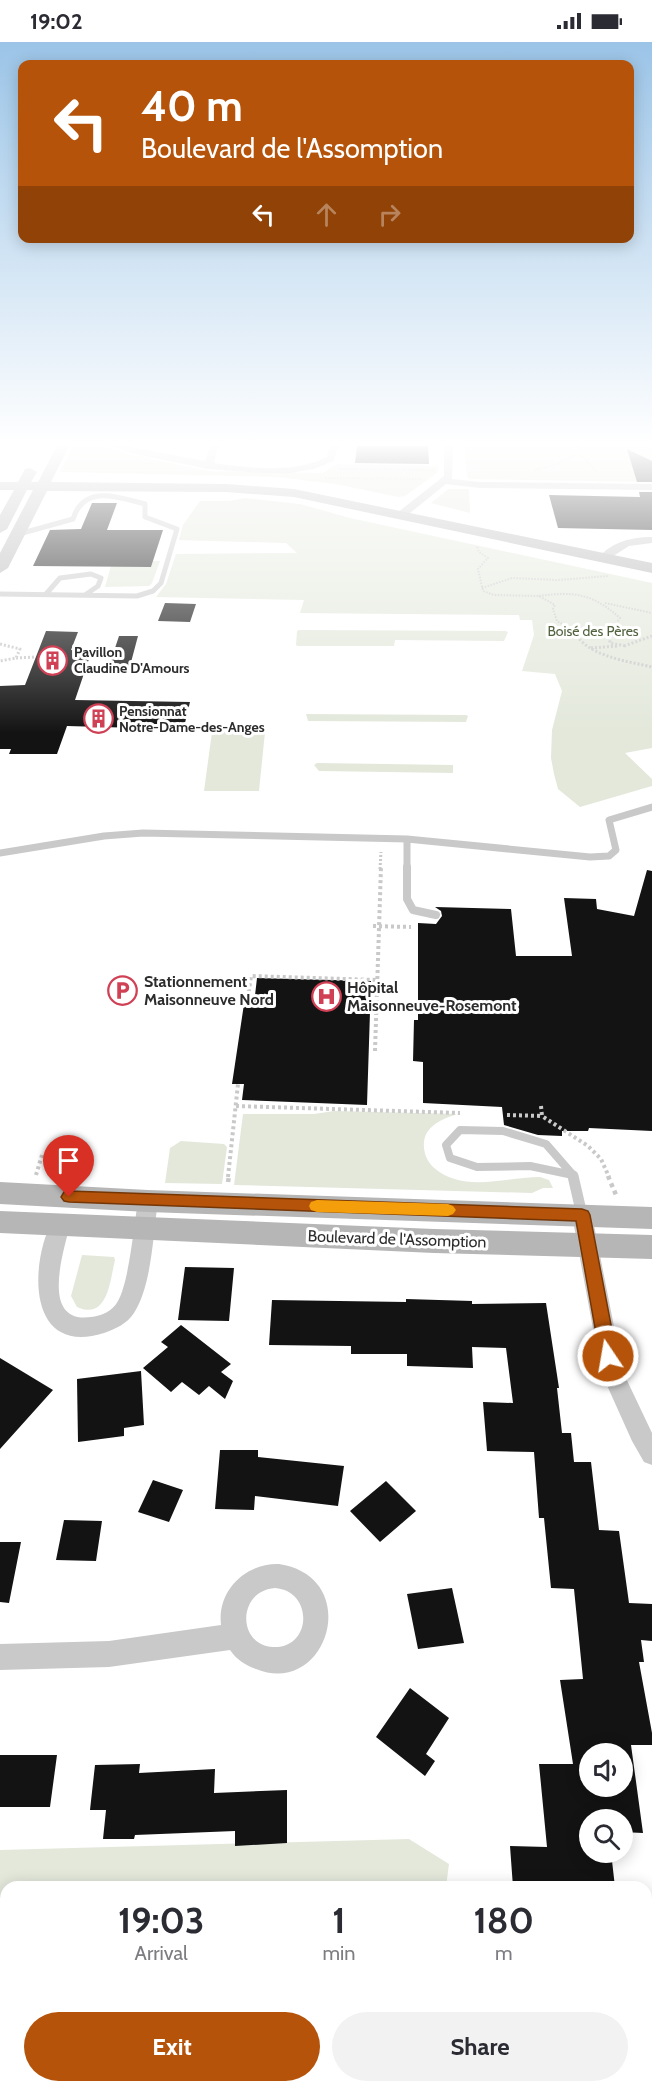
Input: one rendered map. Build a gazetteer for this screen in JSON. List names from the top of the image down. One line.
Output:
{"streets":{"main road":["Boulevard de l'Assomption"]},"parks":["Boisé des Pères"],"places":{"building":["Pavillon Claudine D'Amours","Pensionnat Notre-Dame-des-Anges"],"parking":["Stationnement Maisonneuve Nord"],"hospital":["Hôpital Maisonneuve-Rosemont"]},"page":{"status":"19:02","turn":["40 m","Boulevard de l'Assomption"],"eta":["19:03","Arrival","1","min","180","m"],"buttons":["Exit","Share"]}}
